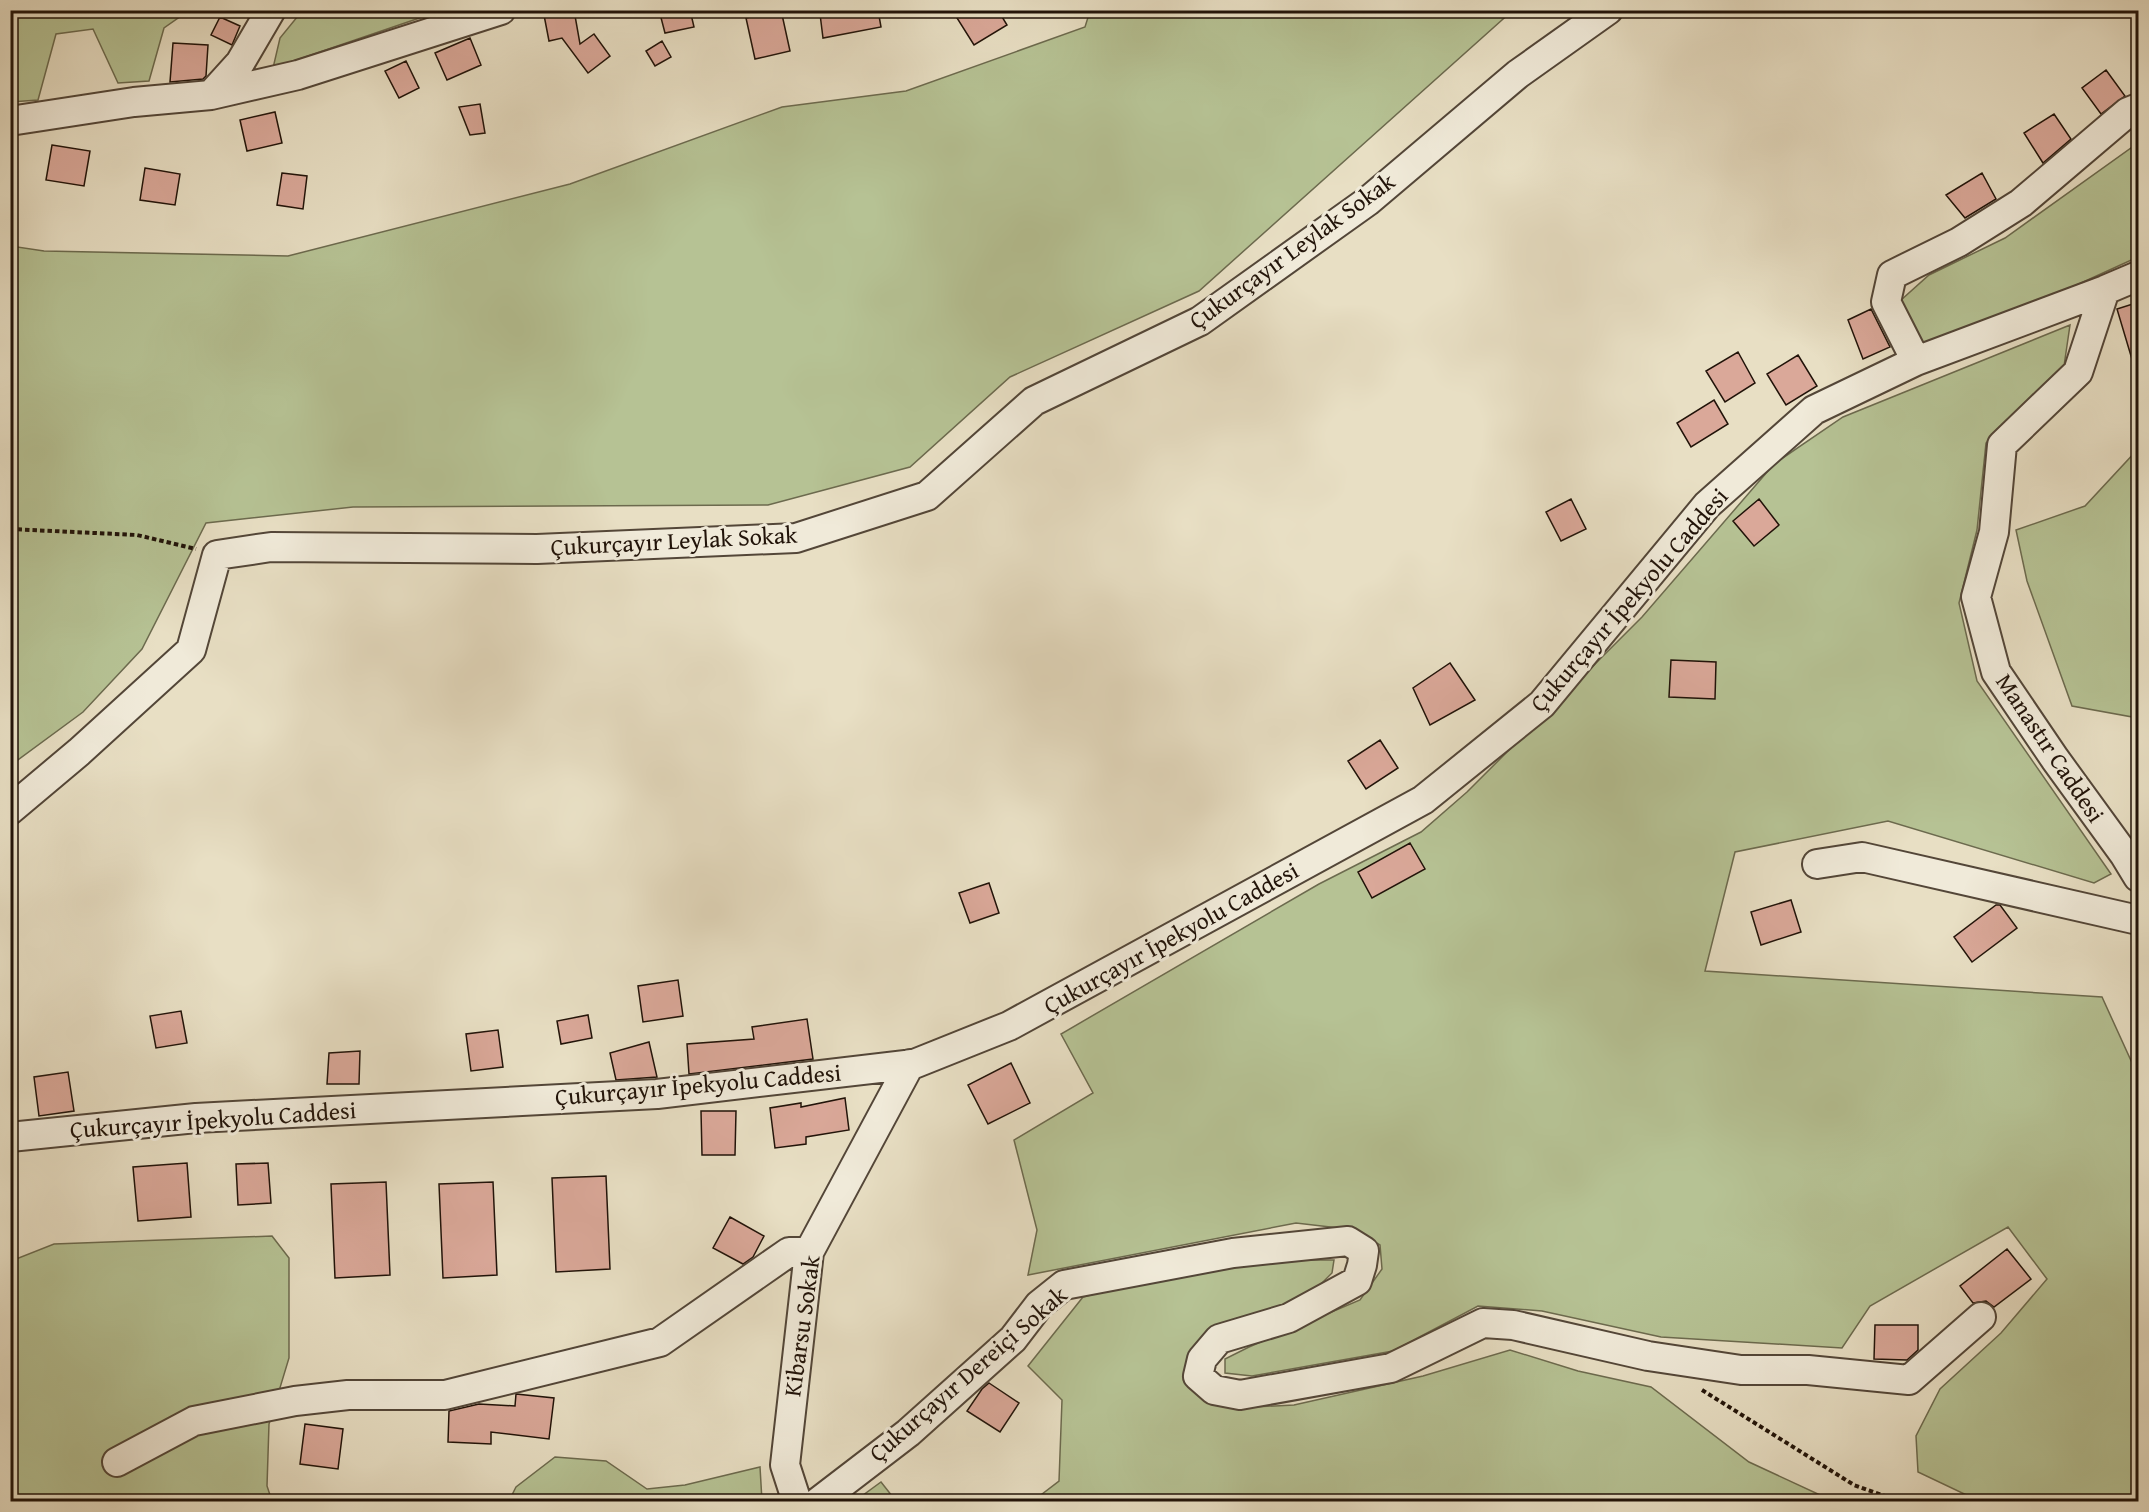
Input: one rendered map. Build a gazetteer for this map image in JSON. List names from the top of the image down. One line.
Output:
{"streets":{"street":["Çukurçayır Leylak Sokak","Çukurçayır İpekyolu Caddesi","Manastır Caddesi","Kibarsu Sokak","Çukurçayır Dereiçi Sokak"]},"crossings":[["Çukurçayır İpekyolu Caddesi","Manastır Caddesi"],["Çukurçayır İpekyolu Caddesi","Kibarsu Sokak"]]}
